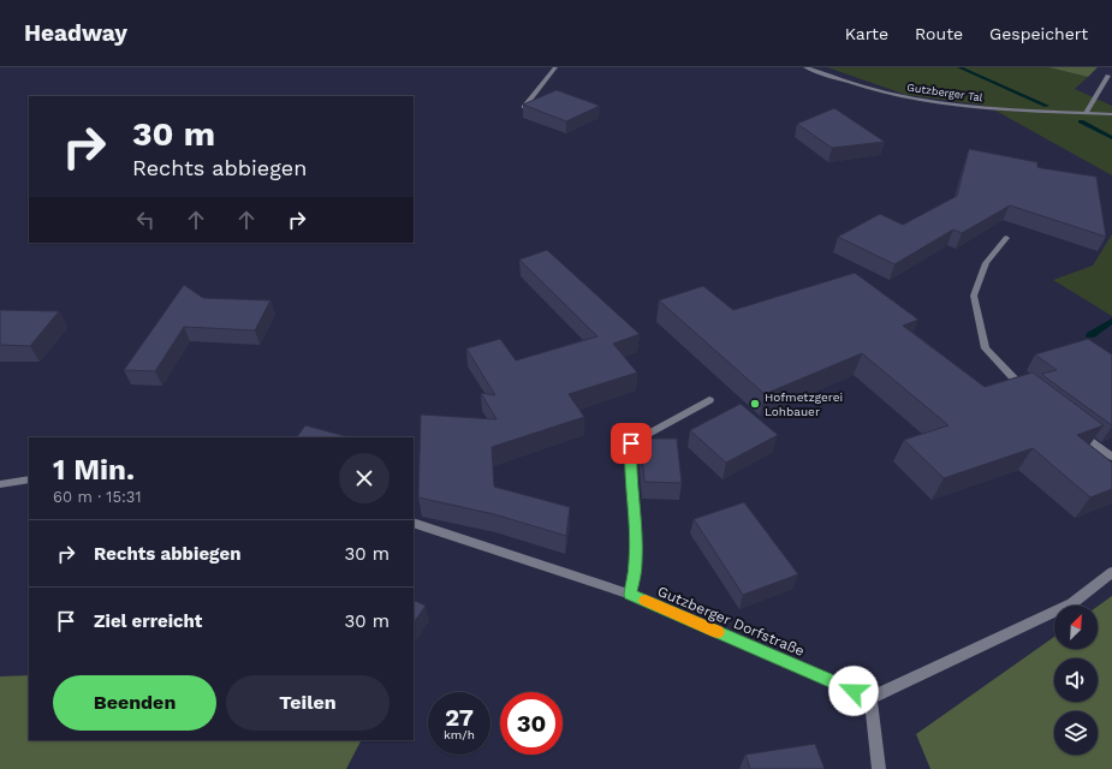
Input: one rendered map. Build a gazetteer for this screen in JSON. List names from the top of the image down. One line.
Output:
{"streets":{"street":["Gutzberger Tal","Gutzberger Dorfstraße"]},"places":["Hofmetzgerei Lohbauer"],"north":"top right","page":{"header":"Headway","nav":["Karte","Route","Gespeichert"],"turn":["30 m","Rechts abbiegen"],"heading":["1 Min.","60 m · 15:31"],"list":[{"name":"Rechts abbiegen","value":"30 m"},{"name":"Ziel erreicht","value":"30 m"}],"buttons":["Beenden","Teilen"],"speed":"27 km/h","limit":"30"}}
